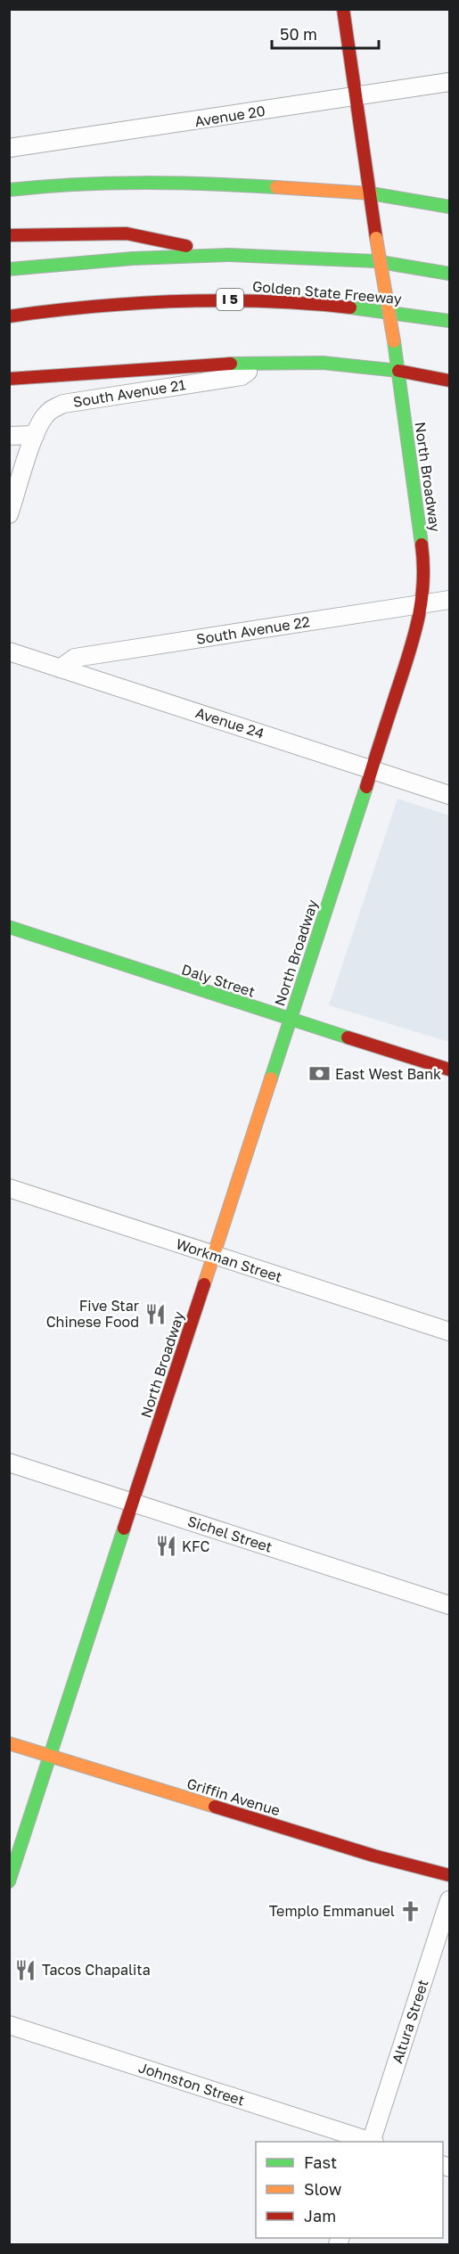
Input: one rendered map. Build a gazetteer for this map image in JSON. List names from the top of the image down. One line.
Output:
{"streets":{"main road":["Golden State Freeway","I 5","North Broadway","Daly Street","Griffin Avenue"],"street":["Avenue 20","South Avenue 21","South Avenue 22","Avenue 24","Workman Street","Sichel Street","Altura Street","Johnston Street"]},"crossings":[["Avenue 20","North Broadway"],["North Broadway","South Avenue 22"],["North Broadway","Avenue 24"],["North Broadway","Daly Street"],["North Broadway","Workman Street"],["North Broadway","Sichel Street"],["North Broadway","Griffin Avenue"],["South Avenue 22","Avenue 24"]],"places":{"bank":["East West Bank"],"restaurant":["Five Star Chinese Food","KFC","Tacos Chapalita"],"church":["Templo Emmanuel"]},"legend":["Fast","Slow","Jam"],"scale_bar":"50 m"}
